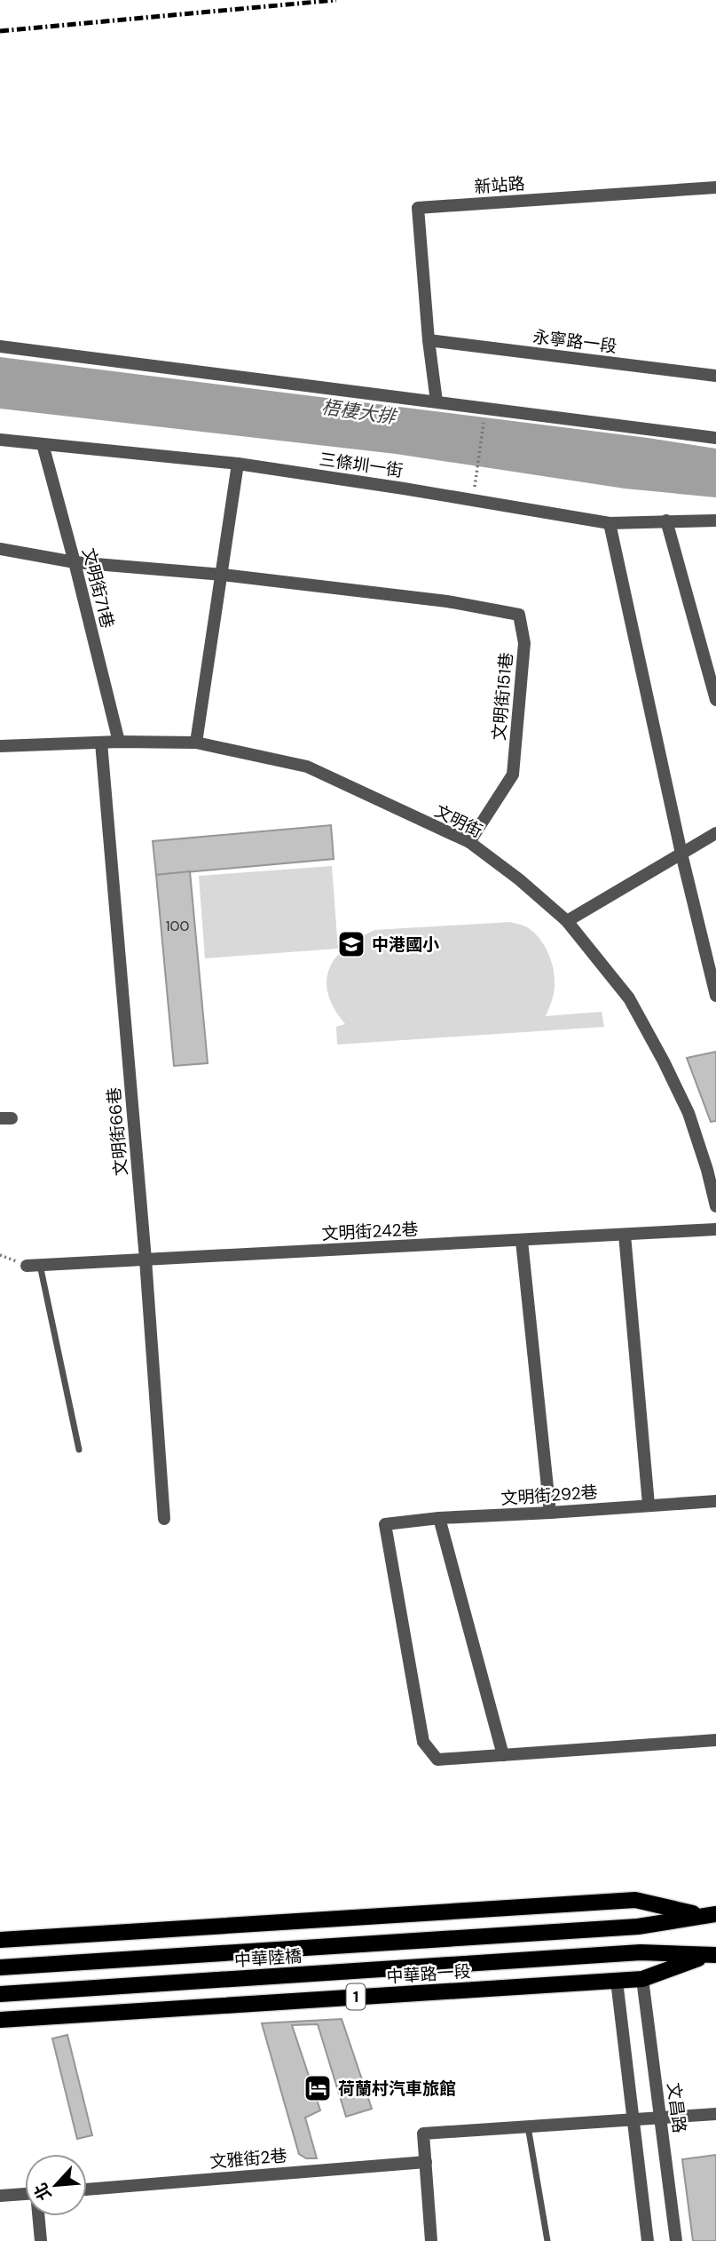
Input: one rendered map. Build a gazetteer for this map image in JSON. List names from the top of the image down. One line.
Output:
{"streets":{"main road":["中華陸橋","中華路一段","1"],"street":["新站路","永寧路一段","三條圳一街","文明街71巷","文明街151巷","文明街","文明街66巷","文明街242巷","文明街292巷","文昌路","文雅街2巷"]},"crossings":[["新站路","永寧路一段"],["三條圳一街","文明街71巷"],["文明街71巷","文明街"],["文明街151巷","文明街"],["文明街","文明街66巷"],["文明街66巷","文明街242巷"],["中華陸橋","中華路一段"],["中華路一段","文昌路"]],"water":["梧棲大排"],"places":{"school or university":["中港國小"],"hotel":["荷蘭村汽車旅館"]},"house_numbers":["100"],"north":"bottom left"}
